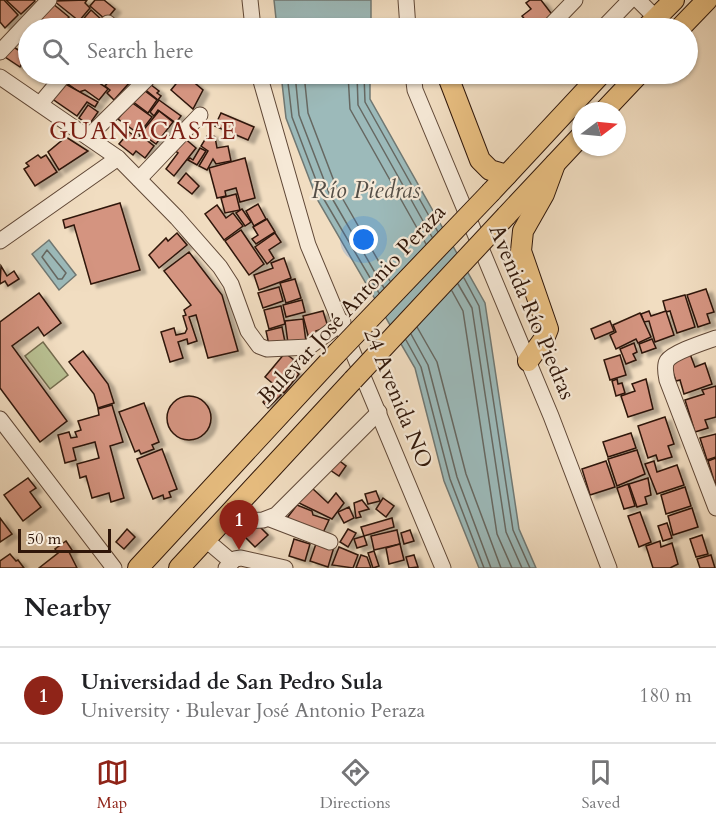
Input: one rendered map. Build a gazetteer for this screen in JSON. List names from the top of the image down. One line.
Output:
{"streets":{"main road":["Bulevar José Antonio Peraza"],"street":["Avenida Río Piedras","24 Avenida NO"]},"districts":["GUANACASTE"],"water":["Río Piedras"],"scale_bar":"50 m","north":"right","page":{"search":"Search here","pins":"1","scale":"50 m","heading":"Nearby","list":[{"mark":"1","name":"Universidad de San Pedro Sula","note":"University · Bulevar José Antonio Peraza","value":"180 m"}],"nav":["Map","Directions","Saved"]}}
